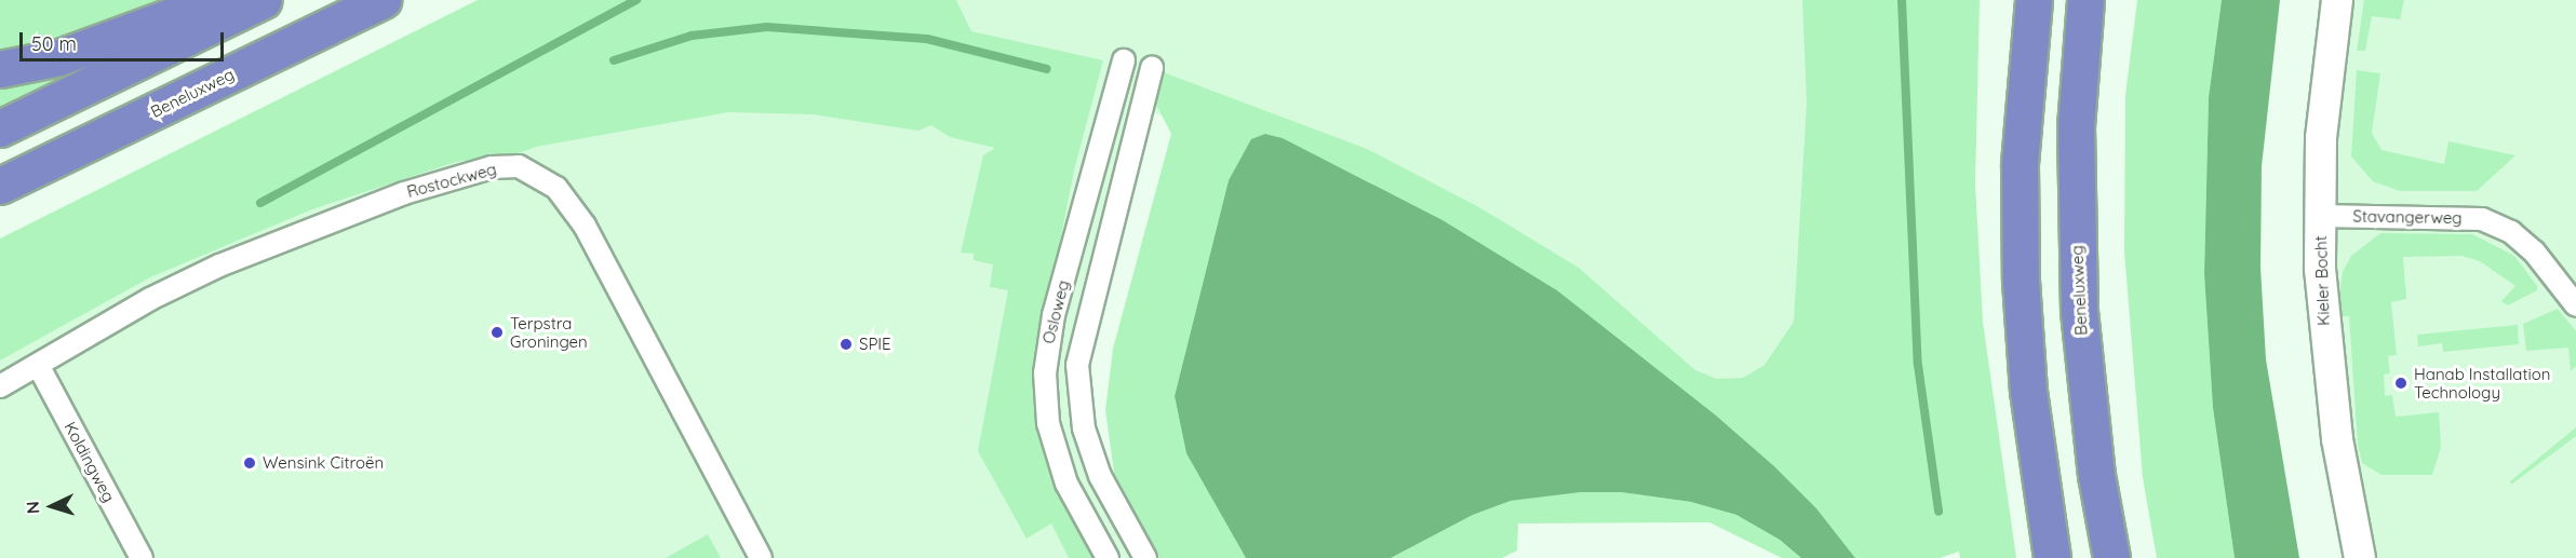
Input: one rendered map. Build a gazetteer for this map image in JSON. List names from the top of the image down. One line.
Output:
{"streets":{"highway":["Beneluxweg"],"street":["Rostockweg","Stavangerweg","Kieler Bocht","Osloweg","Koldingweg"]},"crossings":[["Rostockweg","Koldingweg"],["Stavangerweg","Kieler Bocht"]],"places":["Terpstra Groningen","SPIE","Hanab Installation Technology","Wensink Citroën"],"scale_bar":"50 m","north":"left"}
